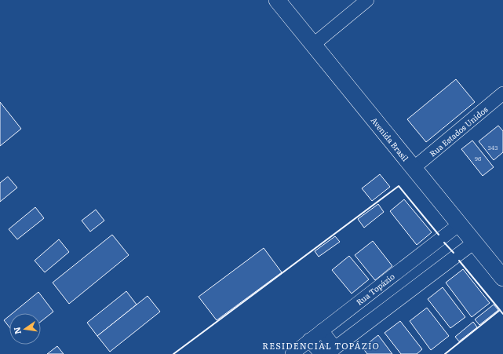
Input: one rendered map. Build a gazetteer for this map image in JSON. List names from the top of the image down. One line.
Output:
{"streets":{"street":["Rua Estados Unidos","Avenida Brasil","Rua Topázio"]},"crossings":[["Rua Estados Unidos","Avenida Brasil"],["Avenida Brasil","Rua Topázio"]],"districts":["RESIDENCIAL TOPÁZIO"],"house_numbers":["343","96"],"north":"left"}
